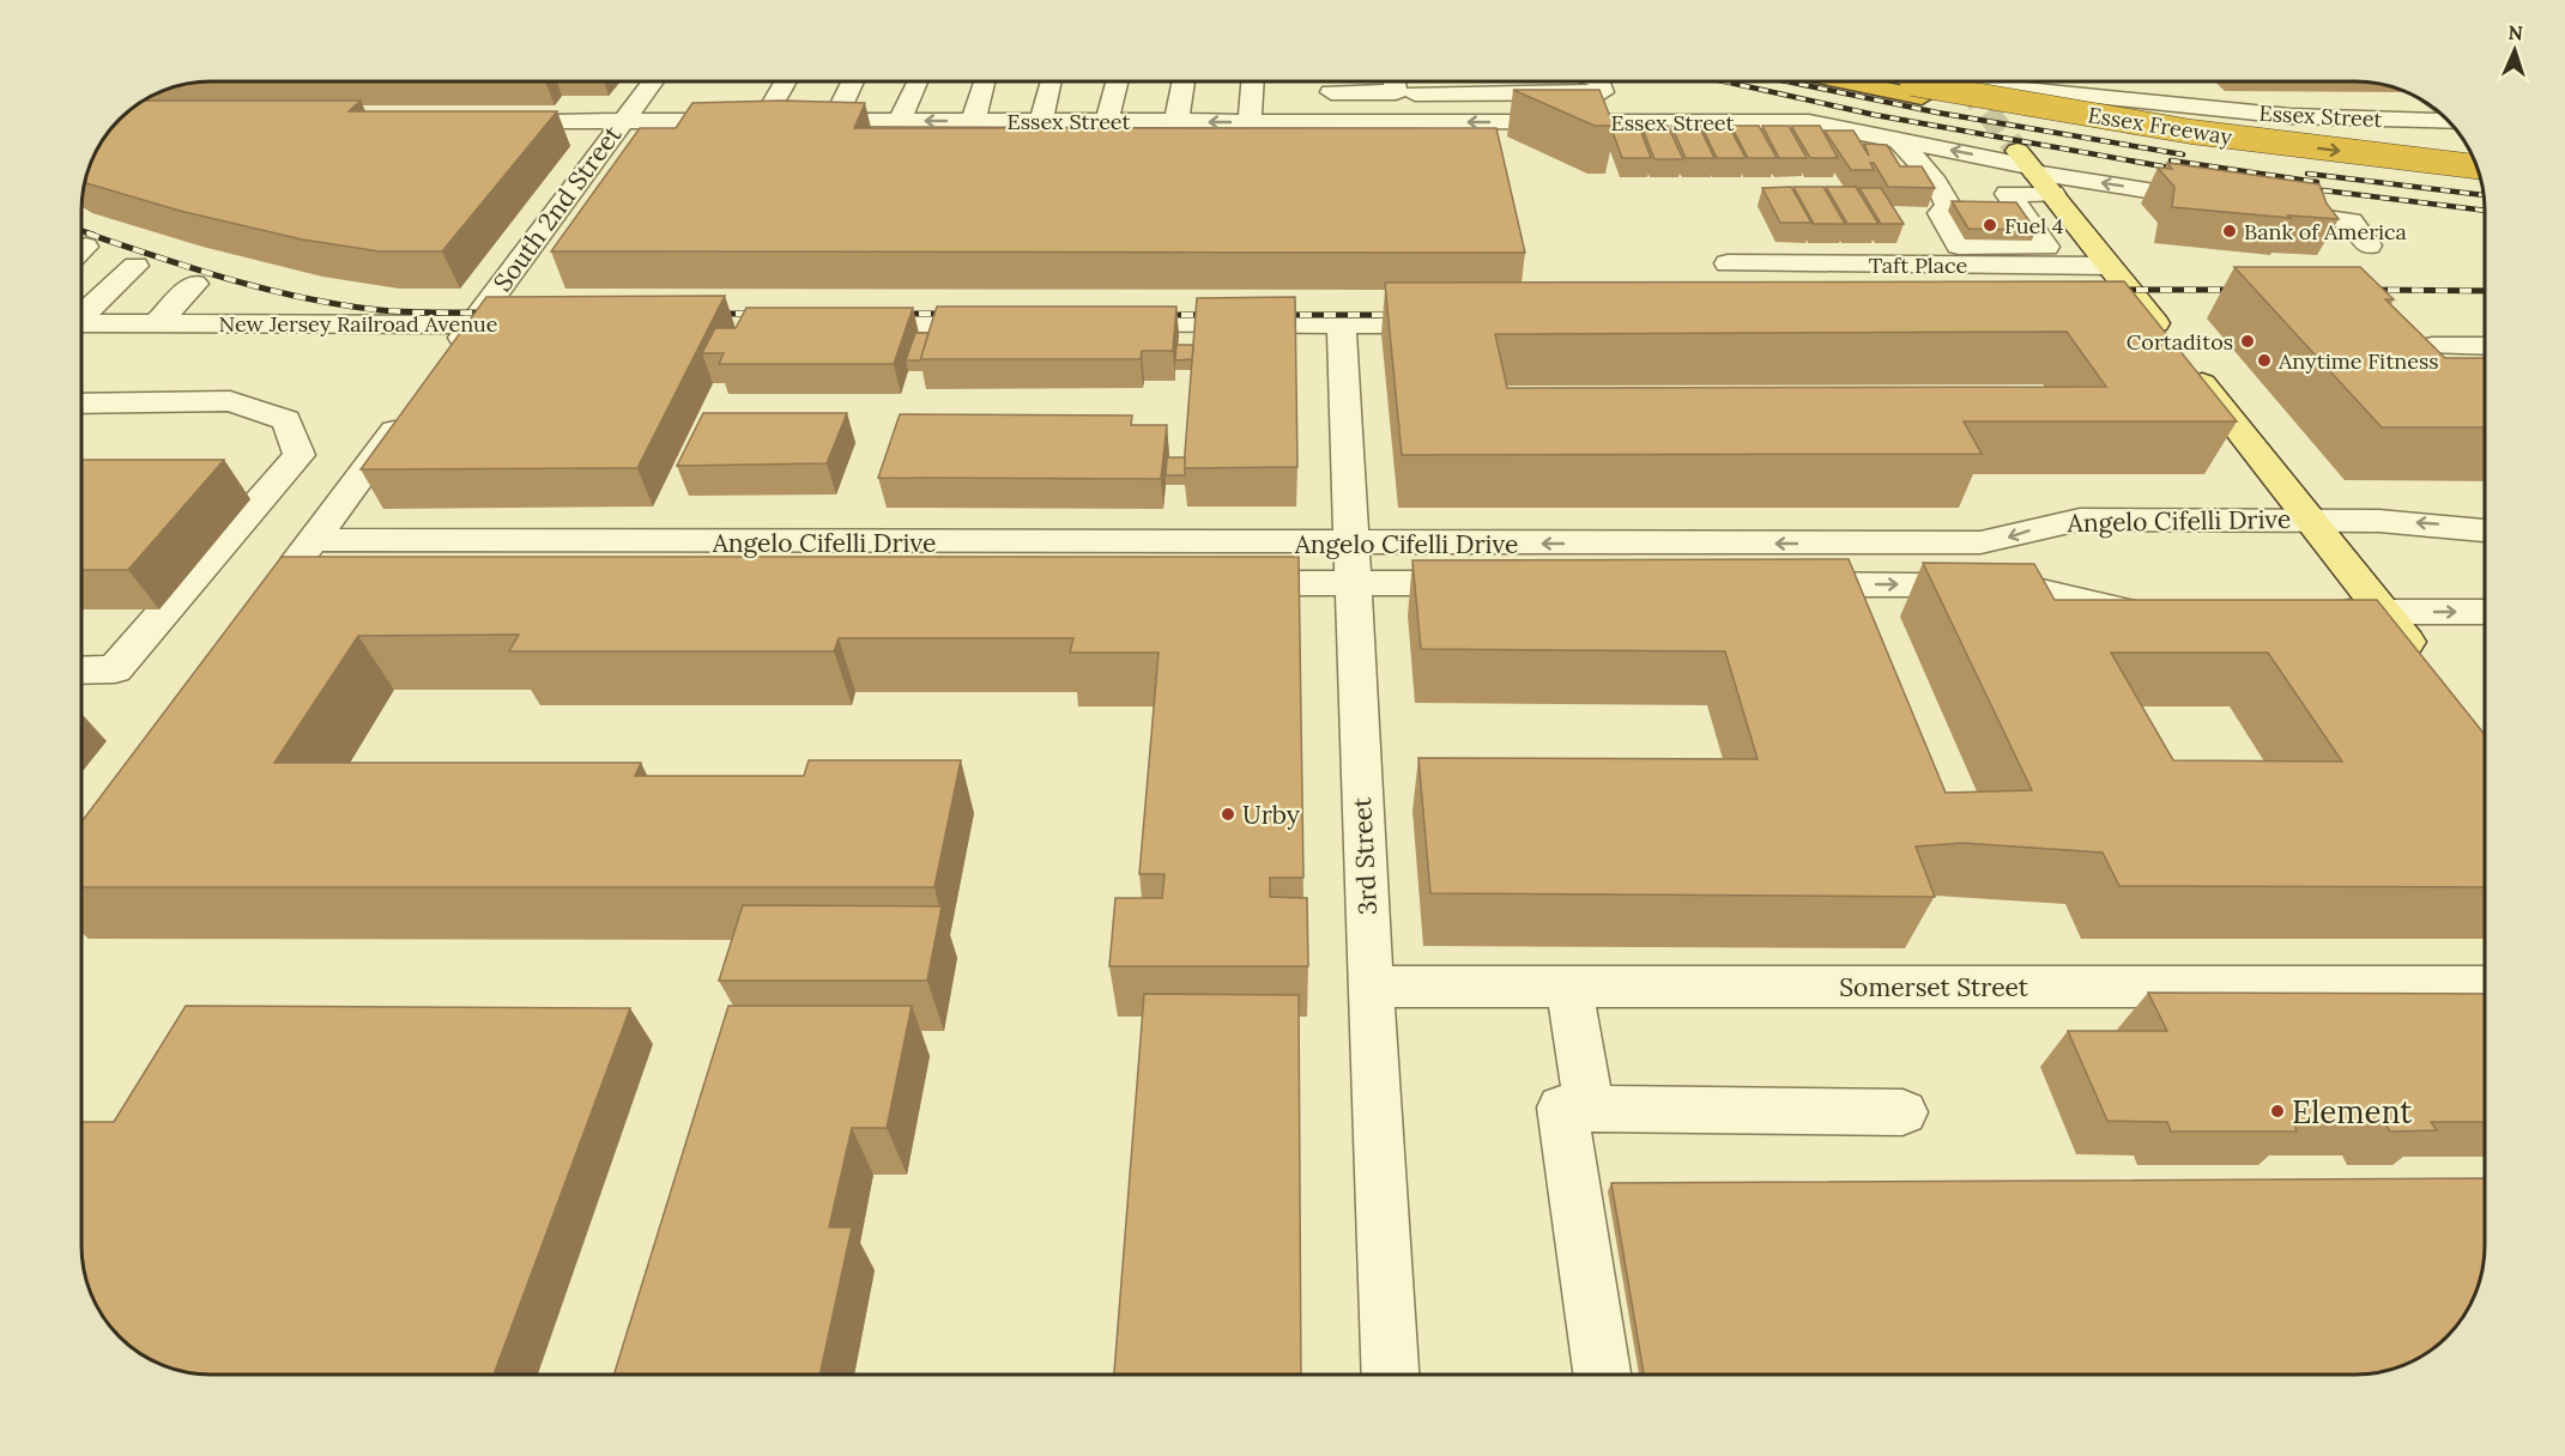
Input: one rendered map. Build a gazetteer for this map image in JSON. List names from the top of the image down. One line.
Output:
{"streets":{"highway":["Essex Freeway"],"street":["Essex Street","South 2nd Street","Taft Place","New Jersey Railroad Avenue","Angelo Cifelli Drive","3rd Street","Somerset Street"]},"crossings":[["Essex Street","South 2nd Street"],["South 2nd Street","New Jersey Railroad Avenue"],["Angelo Cifelli Drive","3rd Street"],["3rd Street","Somerset Street"]],"places":["Fuel 4","Bank of America","Cortaditos","Anytime Fitness","Urby","Element"],"north":"top"}
